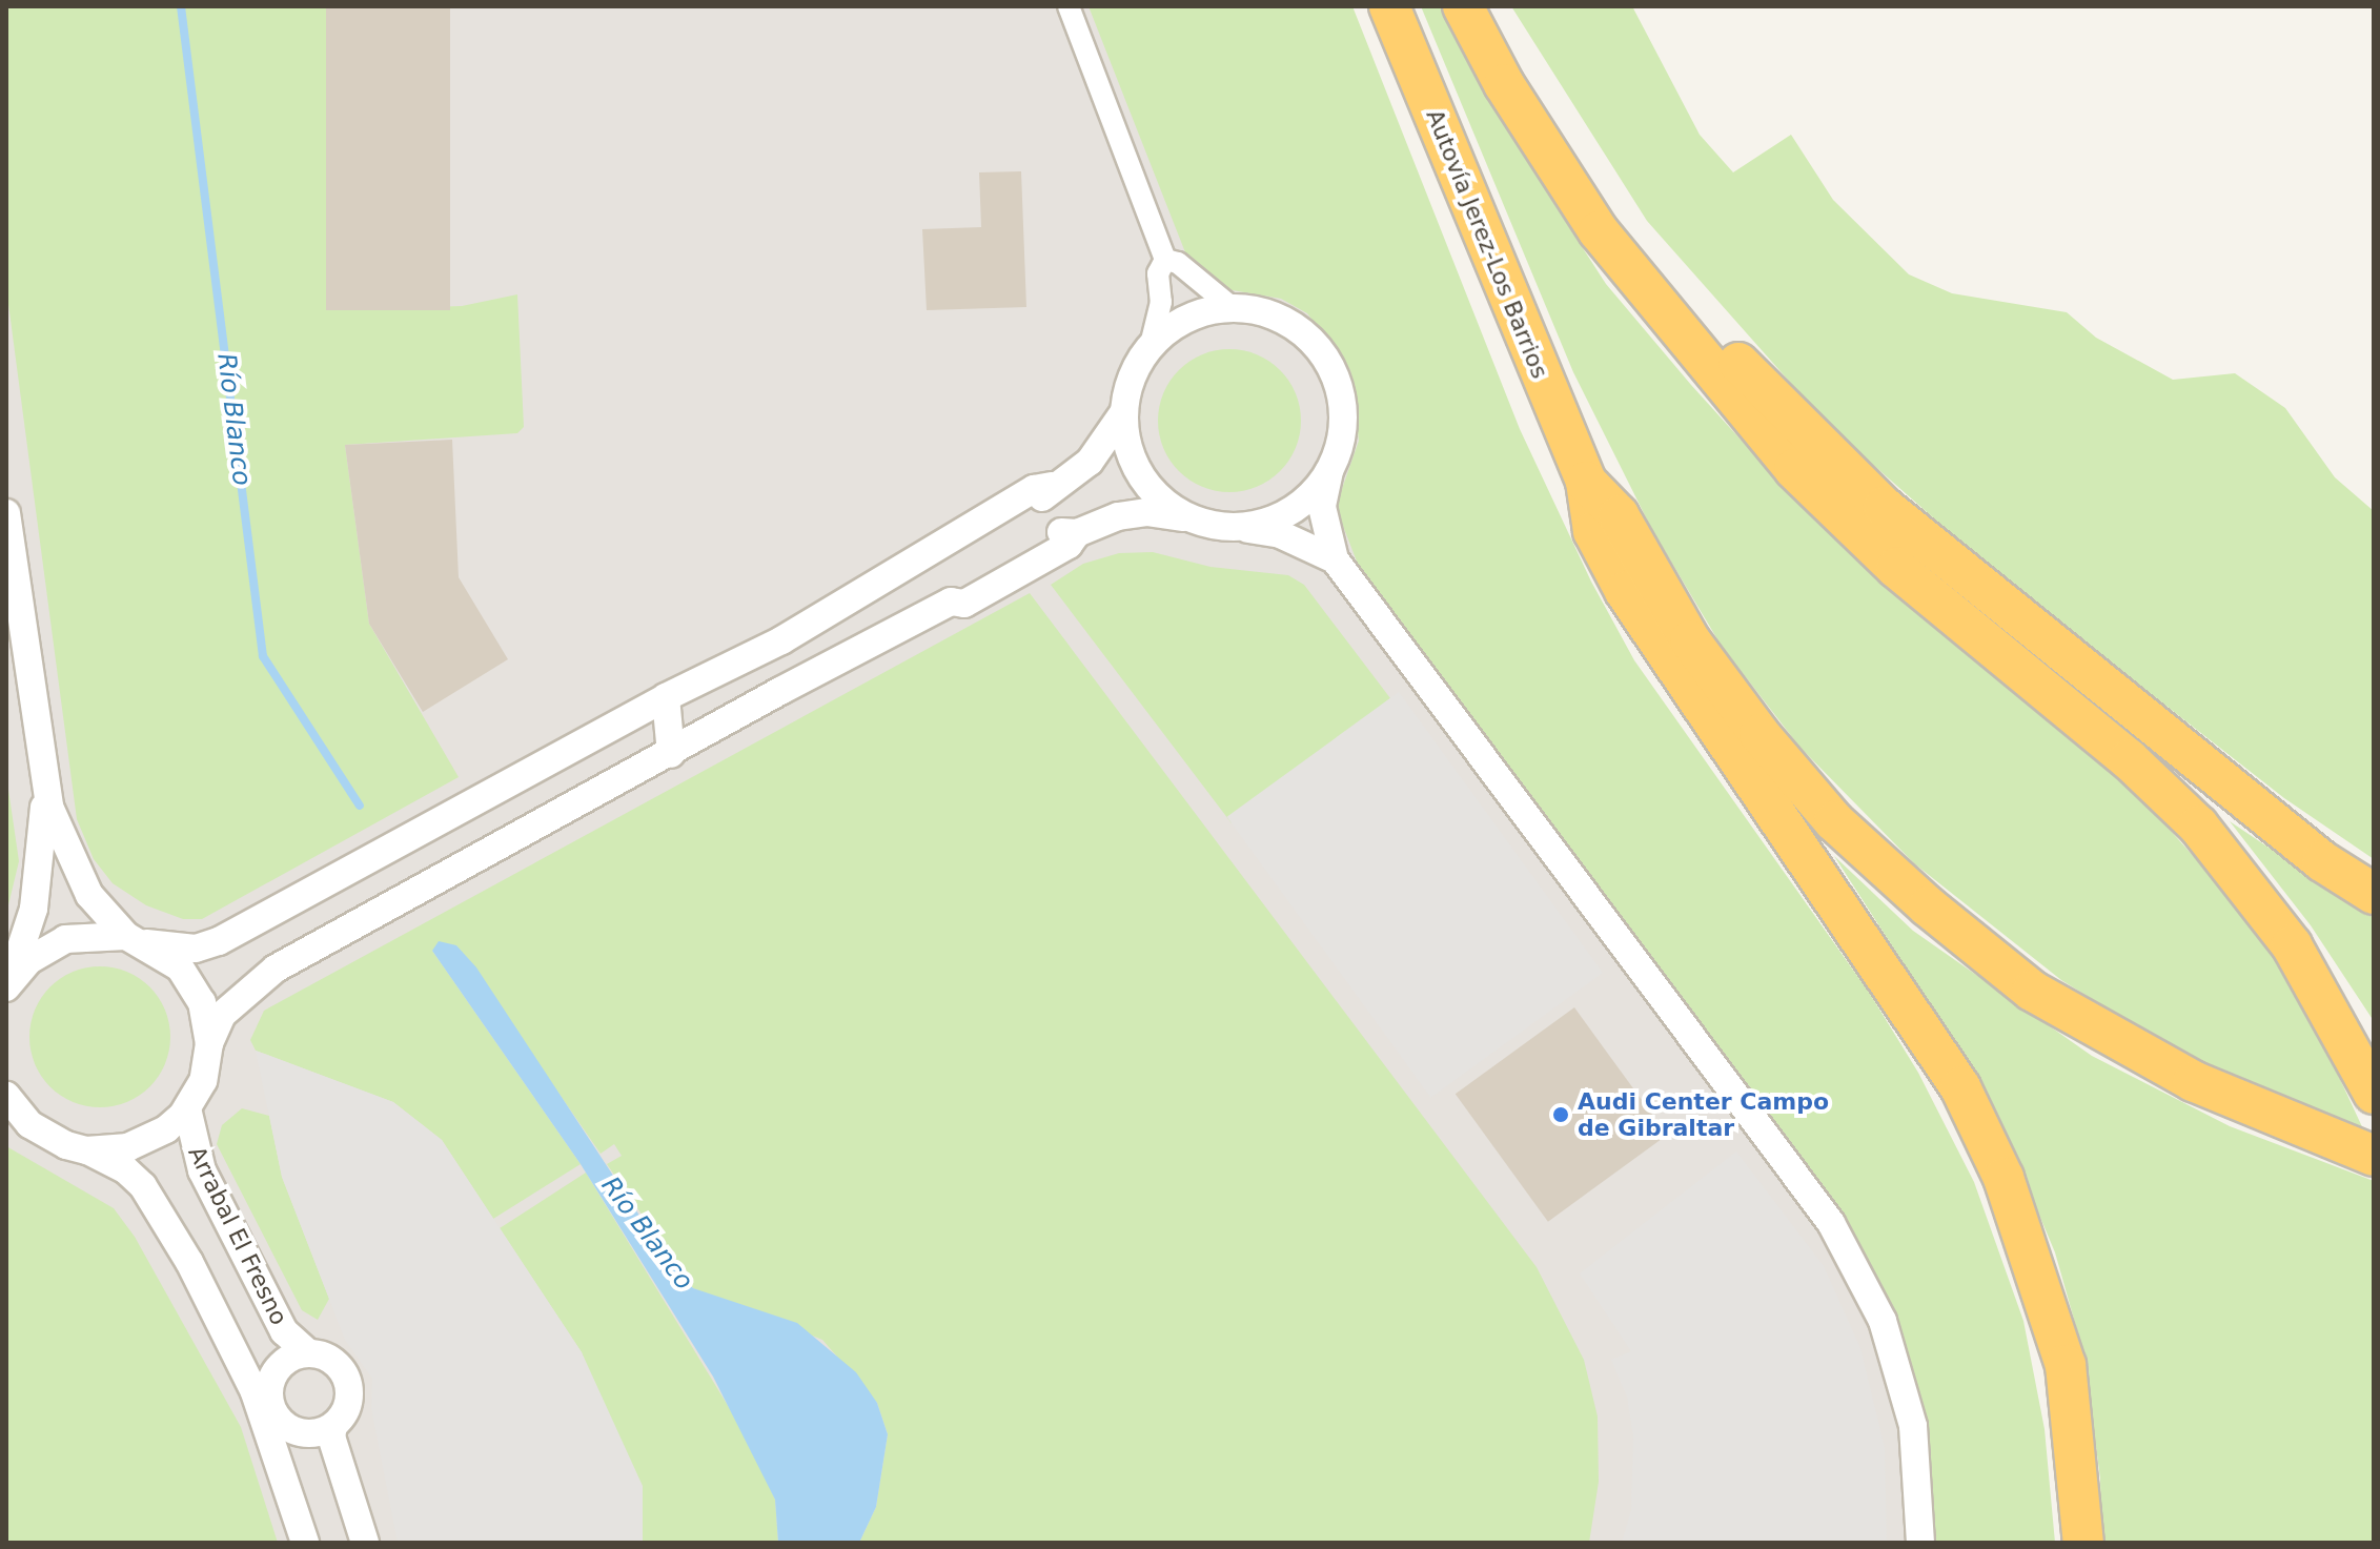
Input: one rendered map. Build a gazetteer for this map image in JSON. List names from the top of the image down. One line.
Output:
{"streets":{"highway":["Autovía Jerez-Los Barrios"],"street":["Arrabal El Fresno"]},"water":["Río Blanco"],"places":["Audi Center Campo de Gibraltar"]}
